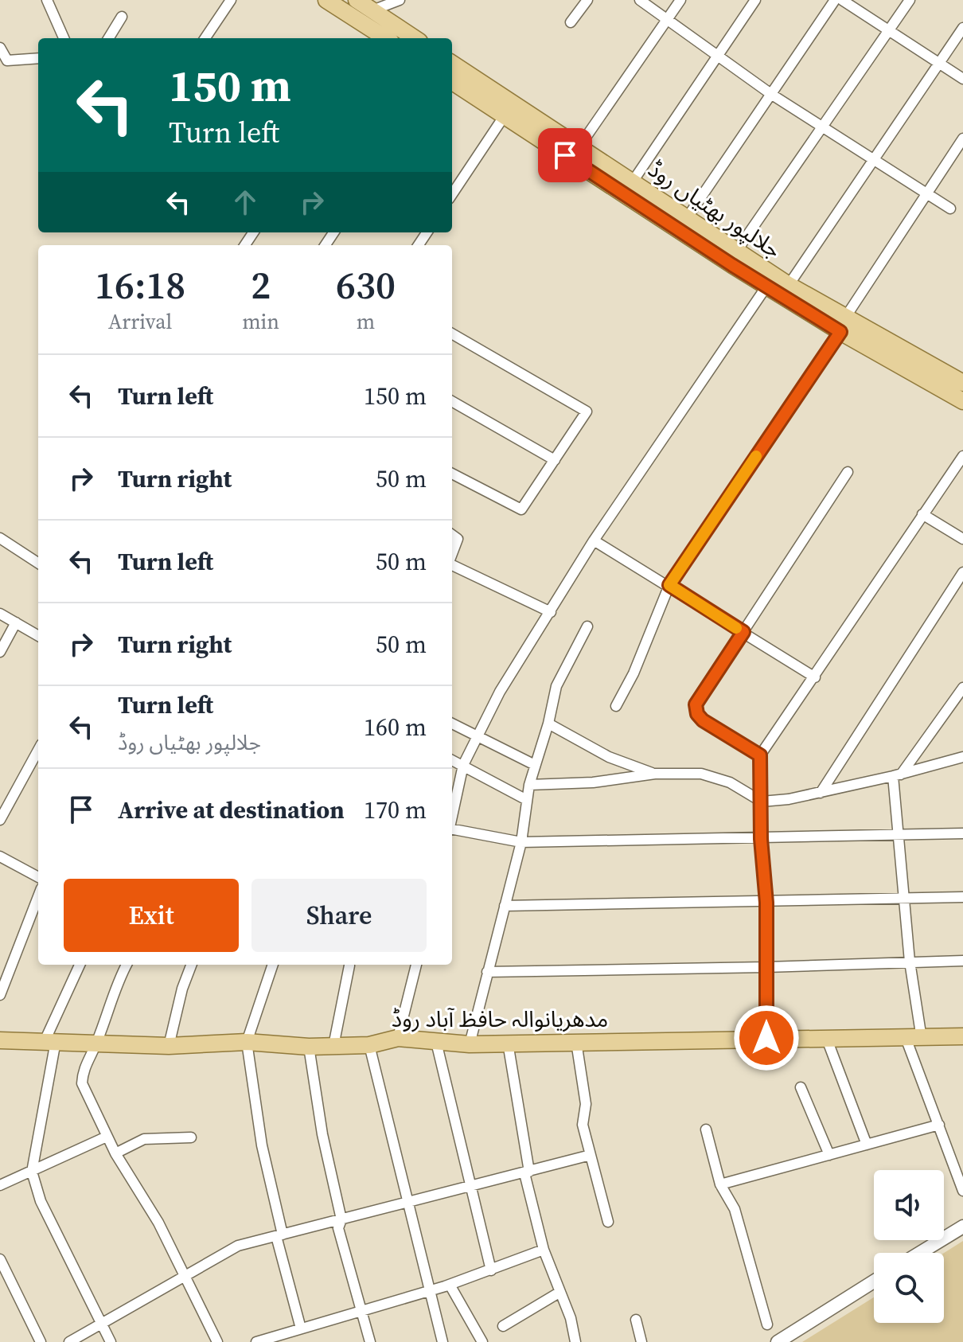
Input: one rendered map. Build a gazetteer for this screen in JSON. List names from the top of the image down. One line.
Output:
{"streets":{"main road":["جلالپور بھٹیاں روڈ","مدھریانوالہ حافظ آباد روڈ"]},"page":{"turn":["150 m","Turn left"],"eta":["16:18","Arrival","2","min","630","m"],"list":[{"name":"Turn left","value":"150 m"},{"name":"Turn right","value":"50 m"},{"name":"Turn left","value":"50 m"},{"name":"Turn right","value":"50 m"},{"name":"Turn left","note":"جلالپور بھٹیاں روڈ","value":"160 m"},{"name":"Arrive at destination","value":"170 m"}],"buttons":["Exit","Share"]}}
